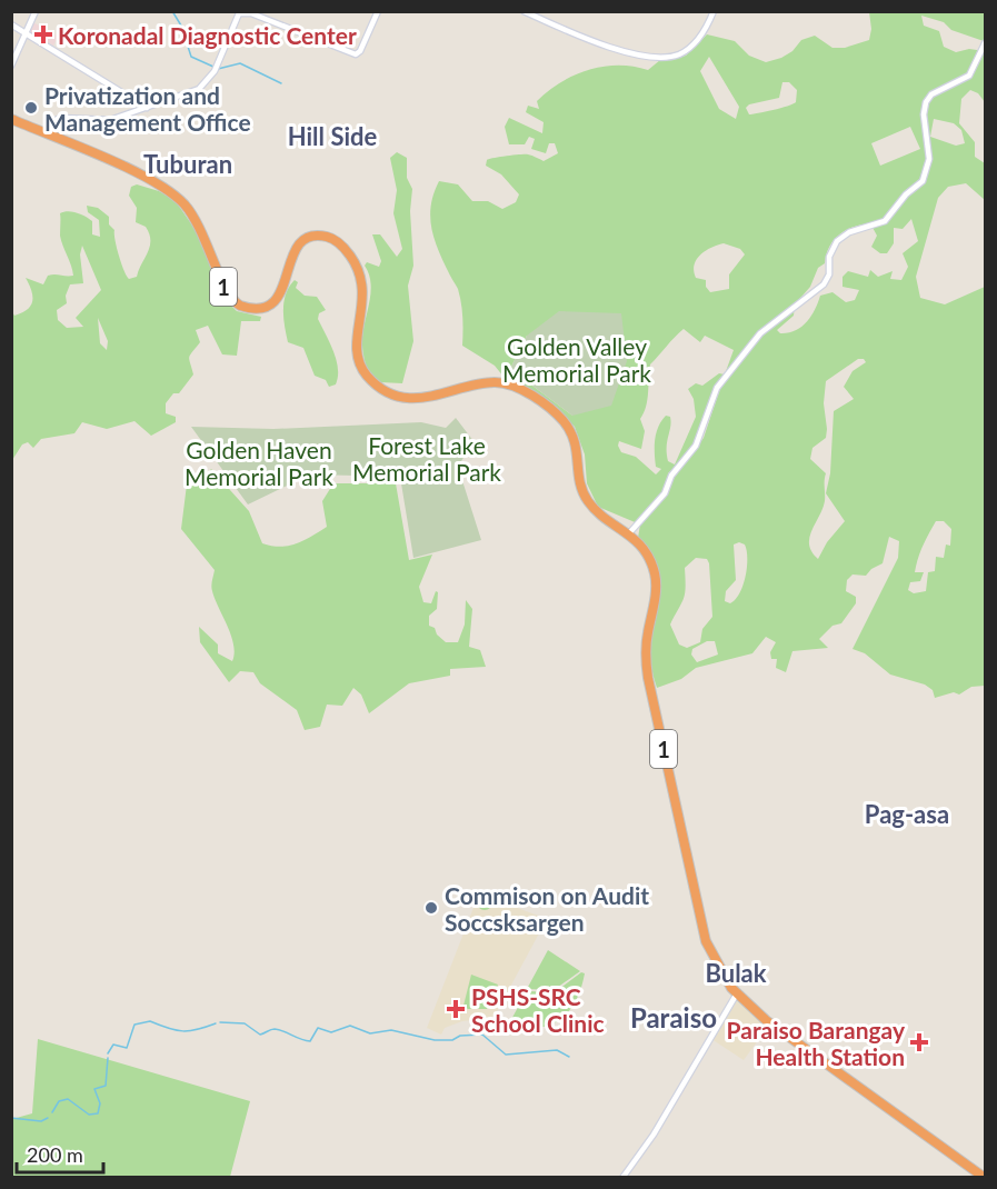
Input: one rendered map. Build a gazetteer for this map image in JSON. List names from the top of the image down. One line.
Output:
{"streets":{"highway":["1"]},"districts":["Hill Side","Tuburan","Pag-asa","Bulak","Paraiso"],"parks":["Golden Valley Memorial Park","Forest Lake Memorial Park","Golden Haven Memorial Park"],"places":{"health":["Koronadal Diagnostic Center","PSHS-SRC School Clinic","Paraiso Barangay Health Station"],"other":["Privatization and Management Office","Commison on Audit Soccsksargen"]},"scale_bar":"200 m"}
